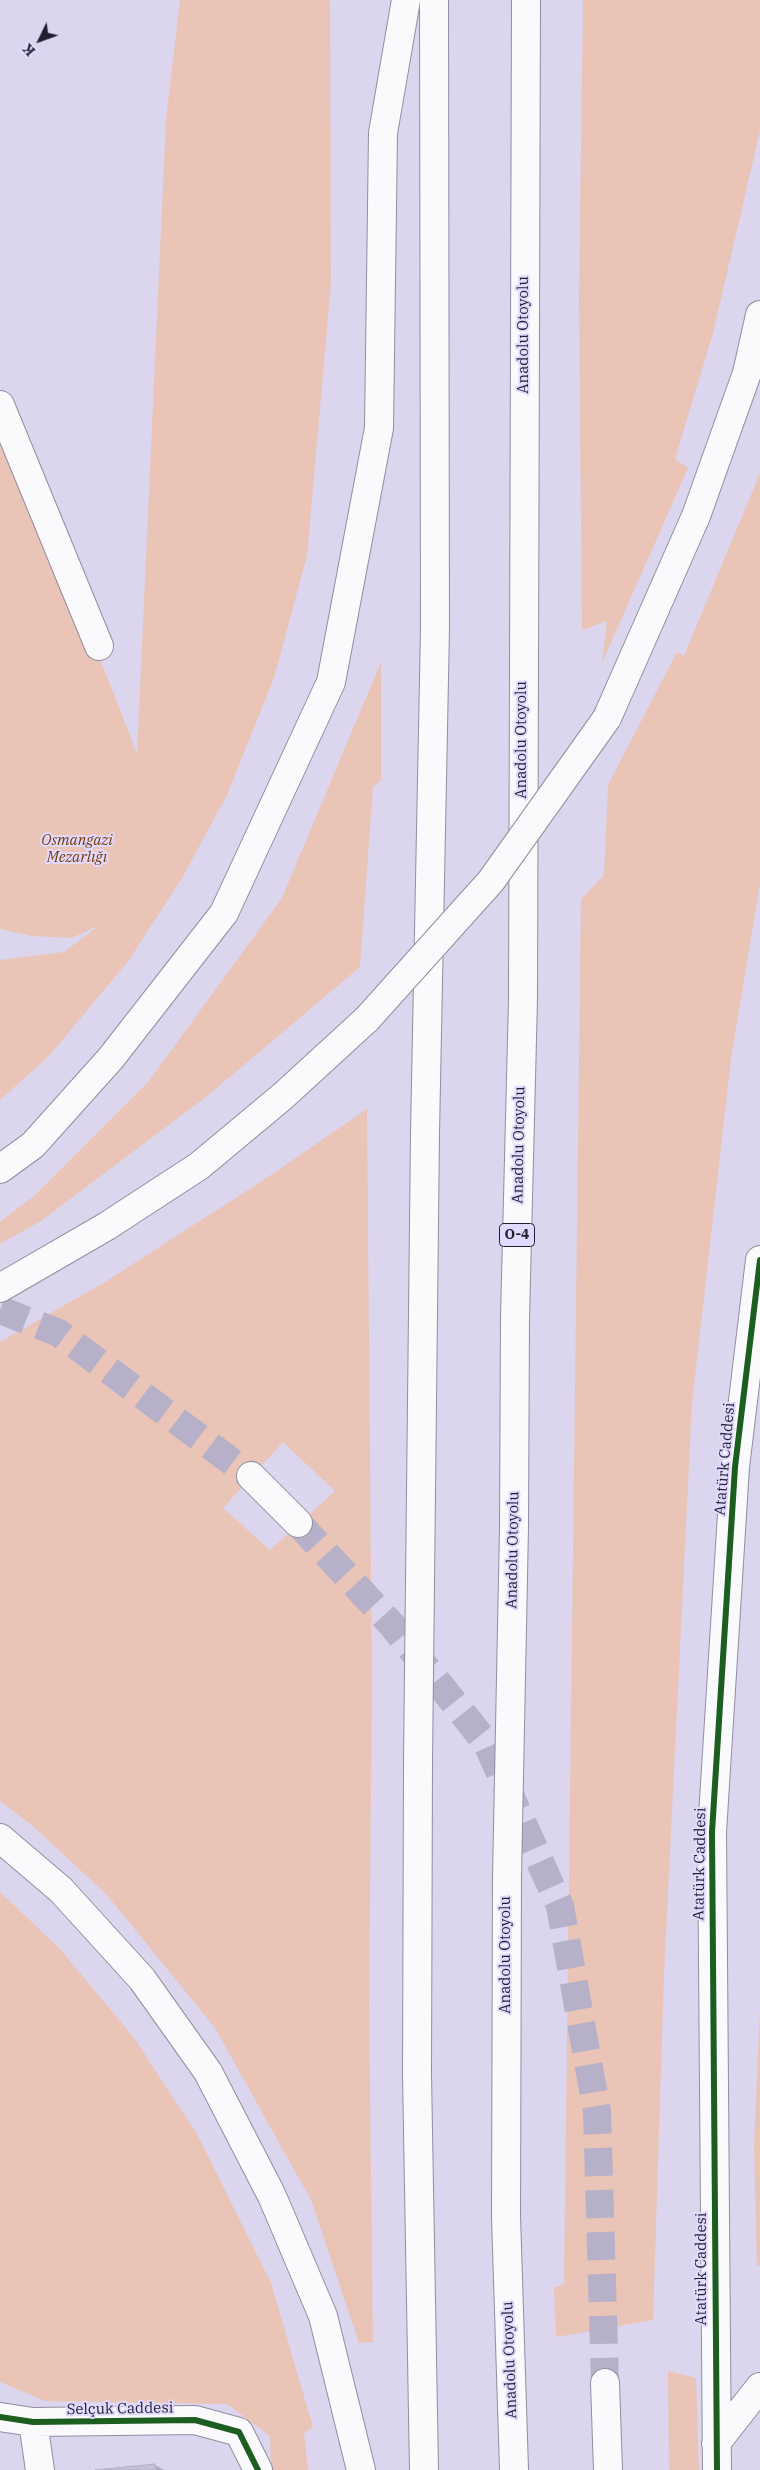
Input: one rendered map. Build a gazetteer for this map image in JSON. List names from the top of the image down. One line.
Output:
{"streets":{"main road":["Anadolu Otoyolu","O-4","Atatürk Caddesi","Selçuk Caddesi"]},"parks":["Osmangazi Mezarlığı"],"north":"bottom left"}
